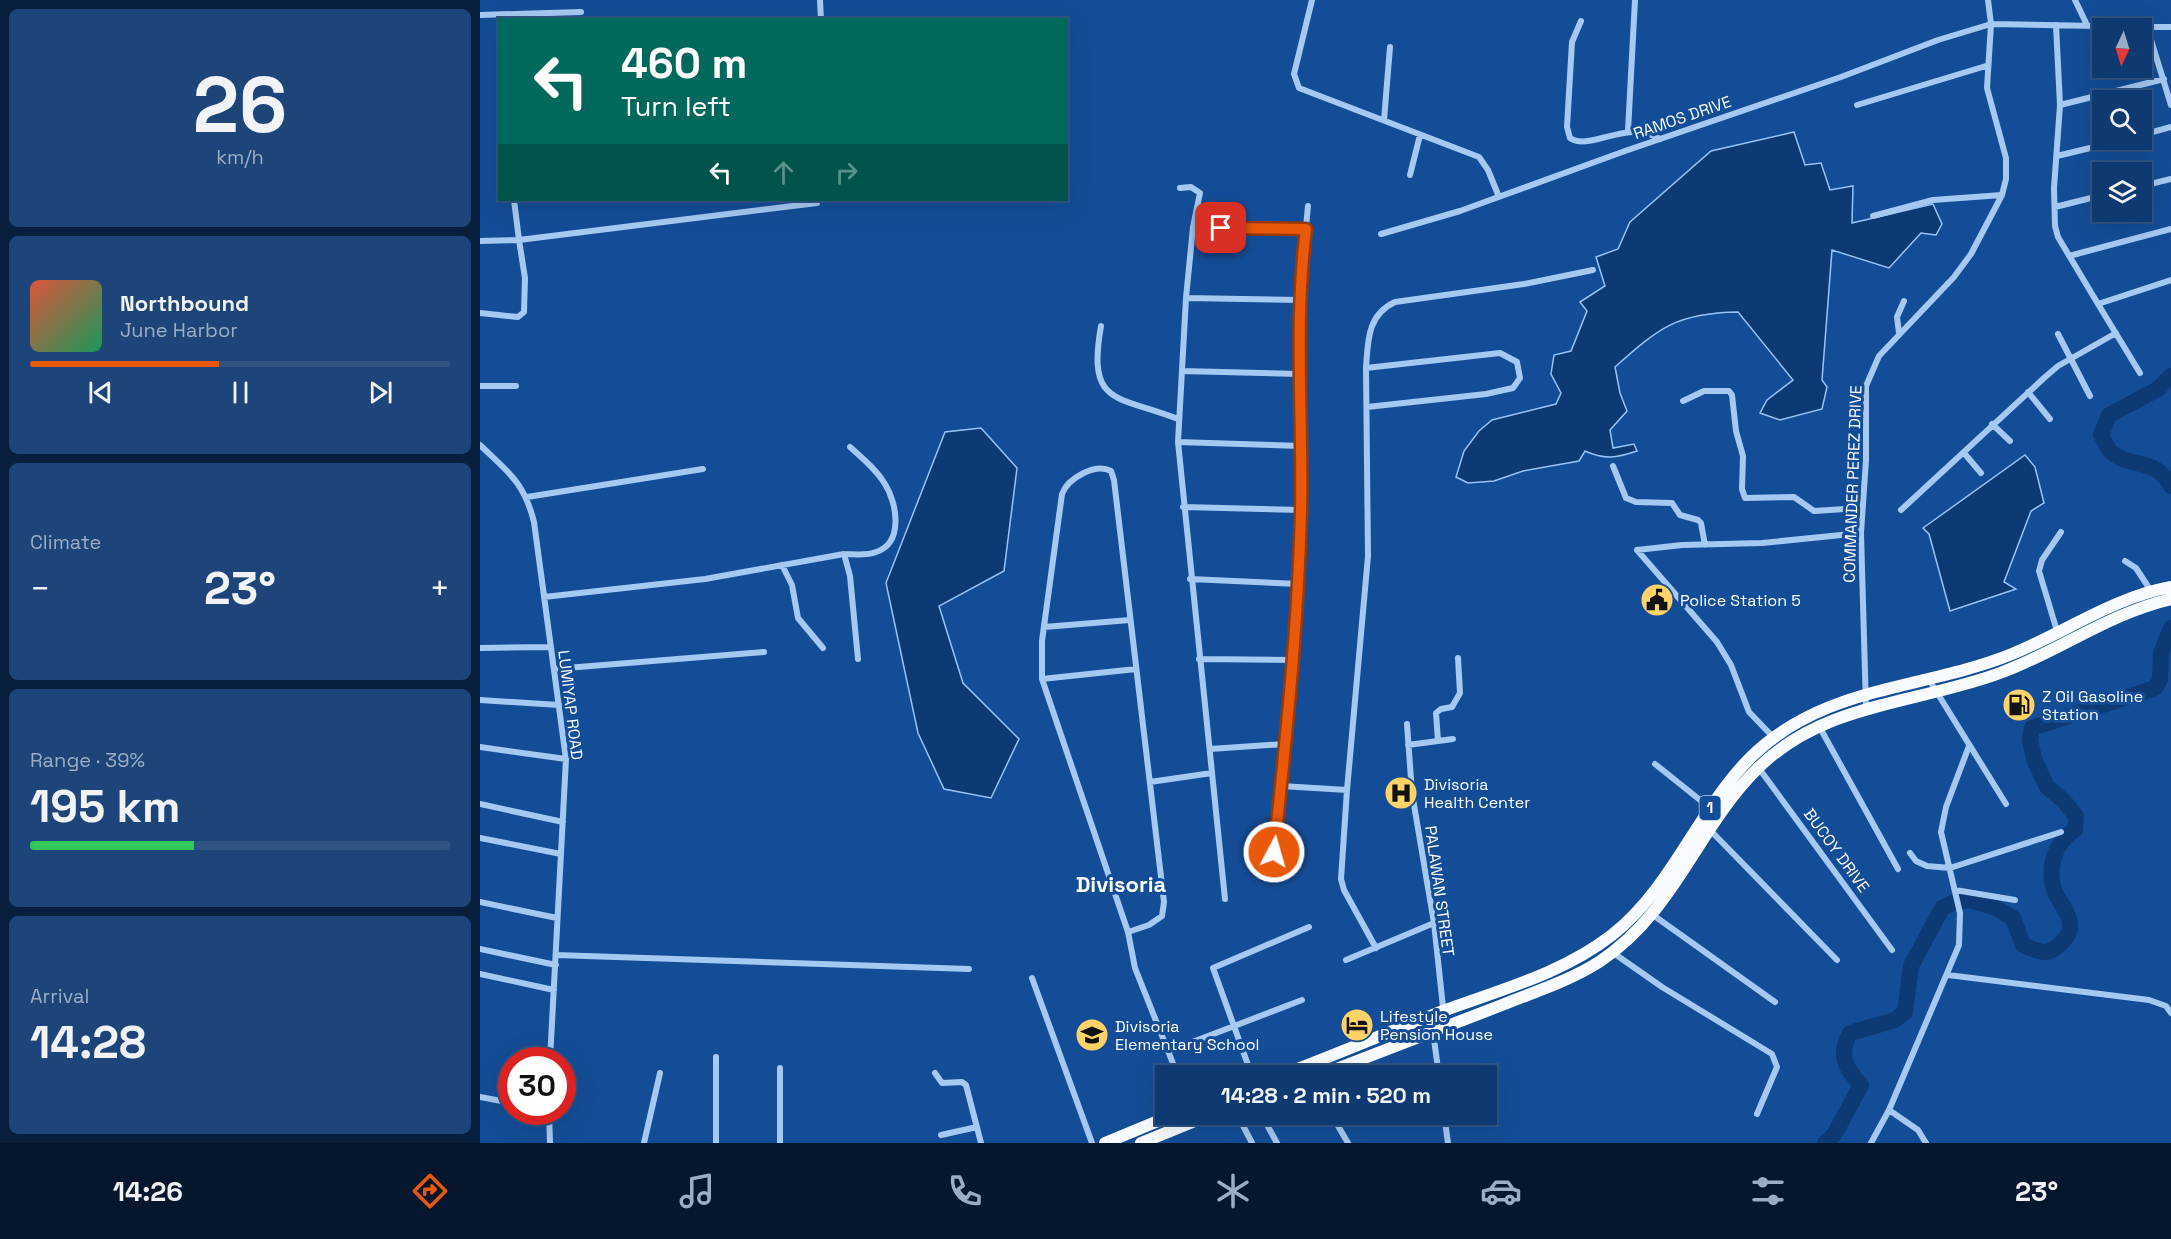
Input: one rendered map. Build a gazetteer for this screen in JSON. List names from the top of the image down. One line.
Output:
{"streets":{"highway":["1"],"street":["RAMOS DRIVE","COMMANDER PEREZ DRIVE","LUMIYAP ROAD","BUCOY DRIVE","PALAWAN STREET"]},"crossings":[["RAMOS DRIVE","COMMANDER PEREZ DRIVE"],["COMMANDER PEREZ DRIVE","1"],["1","BUCOY DRIVE"],["1","PALAWAN STREET"]],"districts":["Divisoria"],"places":{"public building":["Police Station 5"],"fuel station":["Z Oil Gasoline Station"],"hospital":["Divisoria Health Center"],"hotel":["Lifestyle Pension House"],"school or university":["Divisoria Elementary School"]},"north":"bottom","page":{"tile":[["26","km/h"],"Climate",["Range · 39%","195 km"],["Arrival","14:28"]],"turn":["460 m","Turn left"],"song":["Northbound","June Harbor"],"heat":["−","23°","+"],"limit":"30","trip":"14:28 · 2 min · 520 m","tabs":["14:26","23°"]}}
